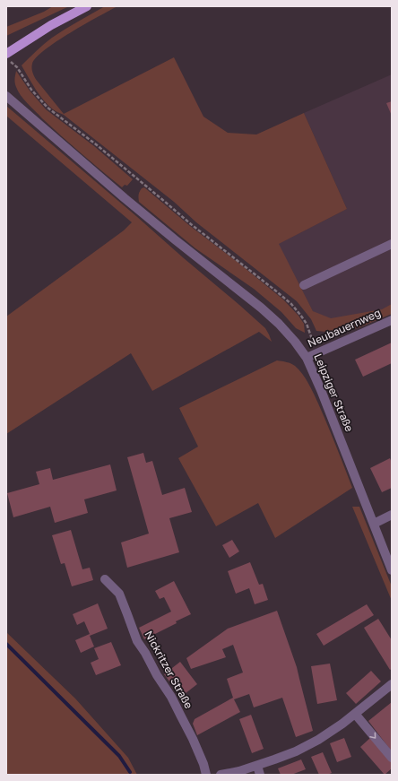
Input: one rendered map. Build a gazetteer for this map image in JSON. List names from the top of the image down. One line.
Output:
{"streets":{"street":["Neubauernweg","Leipziger Straße","Nickritzer Straße"]},"crossings":[["Neubauernweg","Leipziger Straße"]]}
